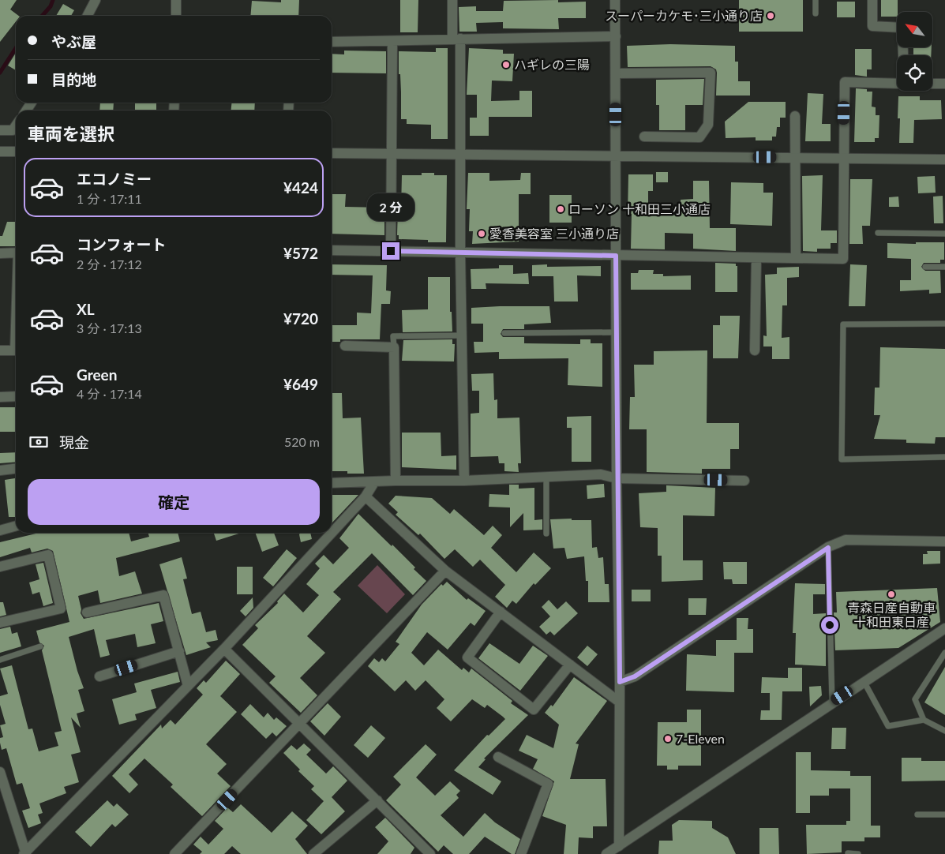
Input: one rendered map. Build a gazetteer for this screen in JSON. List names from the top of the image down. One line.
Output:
{"places":["スーパーカケモ･三小通り店","ハギレの三陽","ローソン 十和田三小通店","愛香美容室 三小通り店","青森日産自動車 十和田東日産","7-Eleven"],"north":"top left","page":{"banner":["やぶ屋","目的地"],"heading":"車両を選択","list":[{"name":"エコノミー","note":"1 分 · 17:11","value":"¥424"},{"name":"コンフォート","note":"2 分 · 17:12","value":"¥572"},{"name":"XL","note":"3 分 · 17:13","value":"¥720"},{"name":"Green","note":"4 分 · 17:14","value":"¥649"}],"bubble":"2 分","pay":["現金","520 m"],"buttons":"確定"}}
